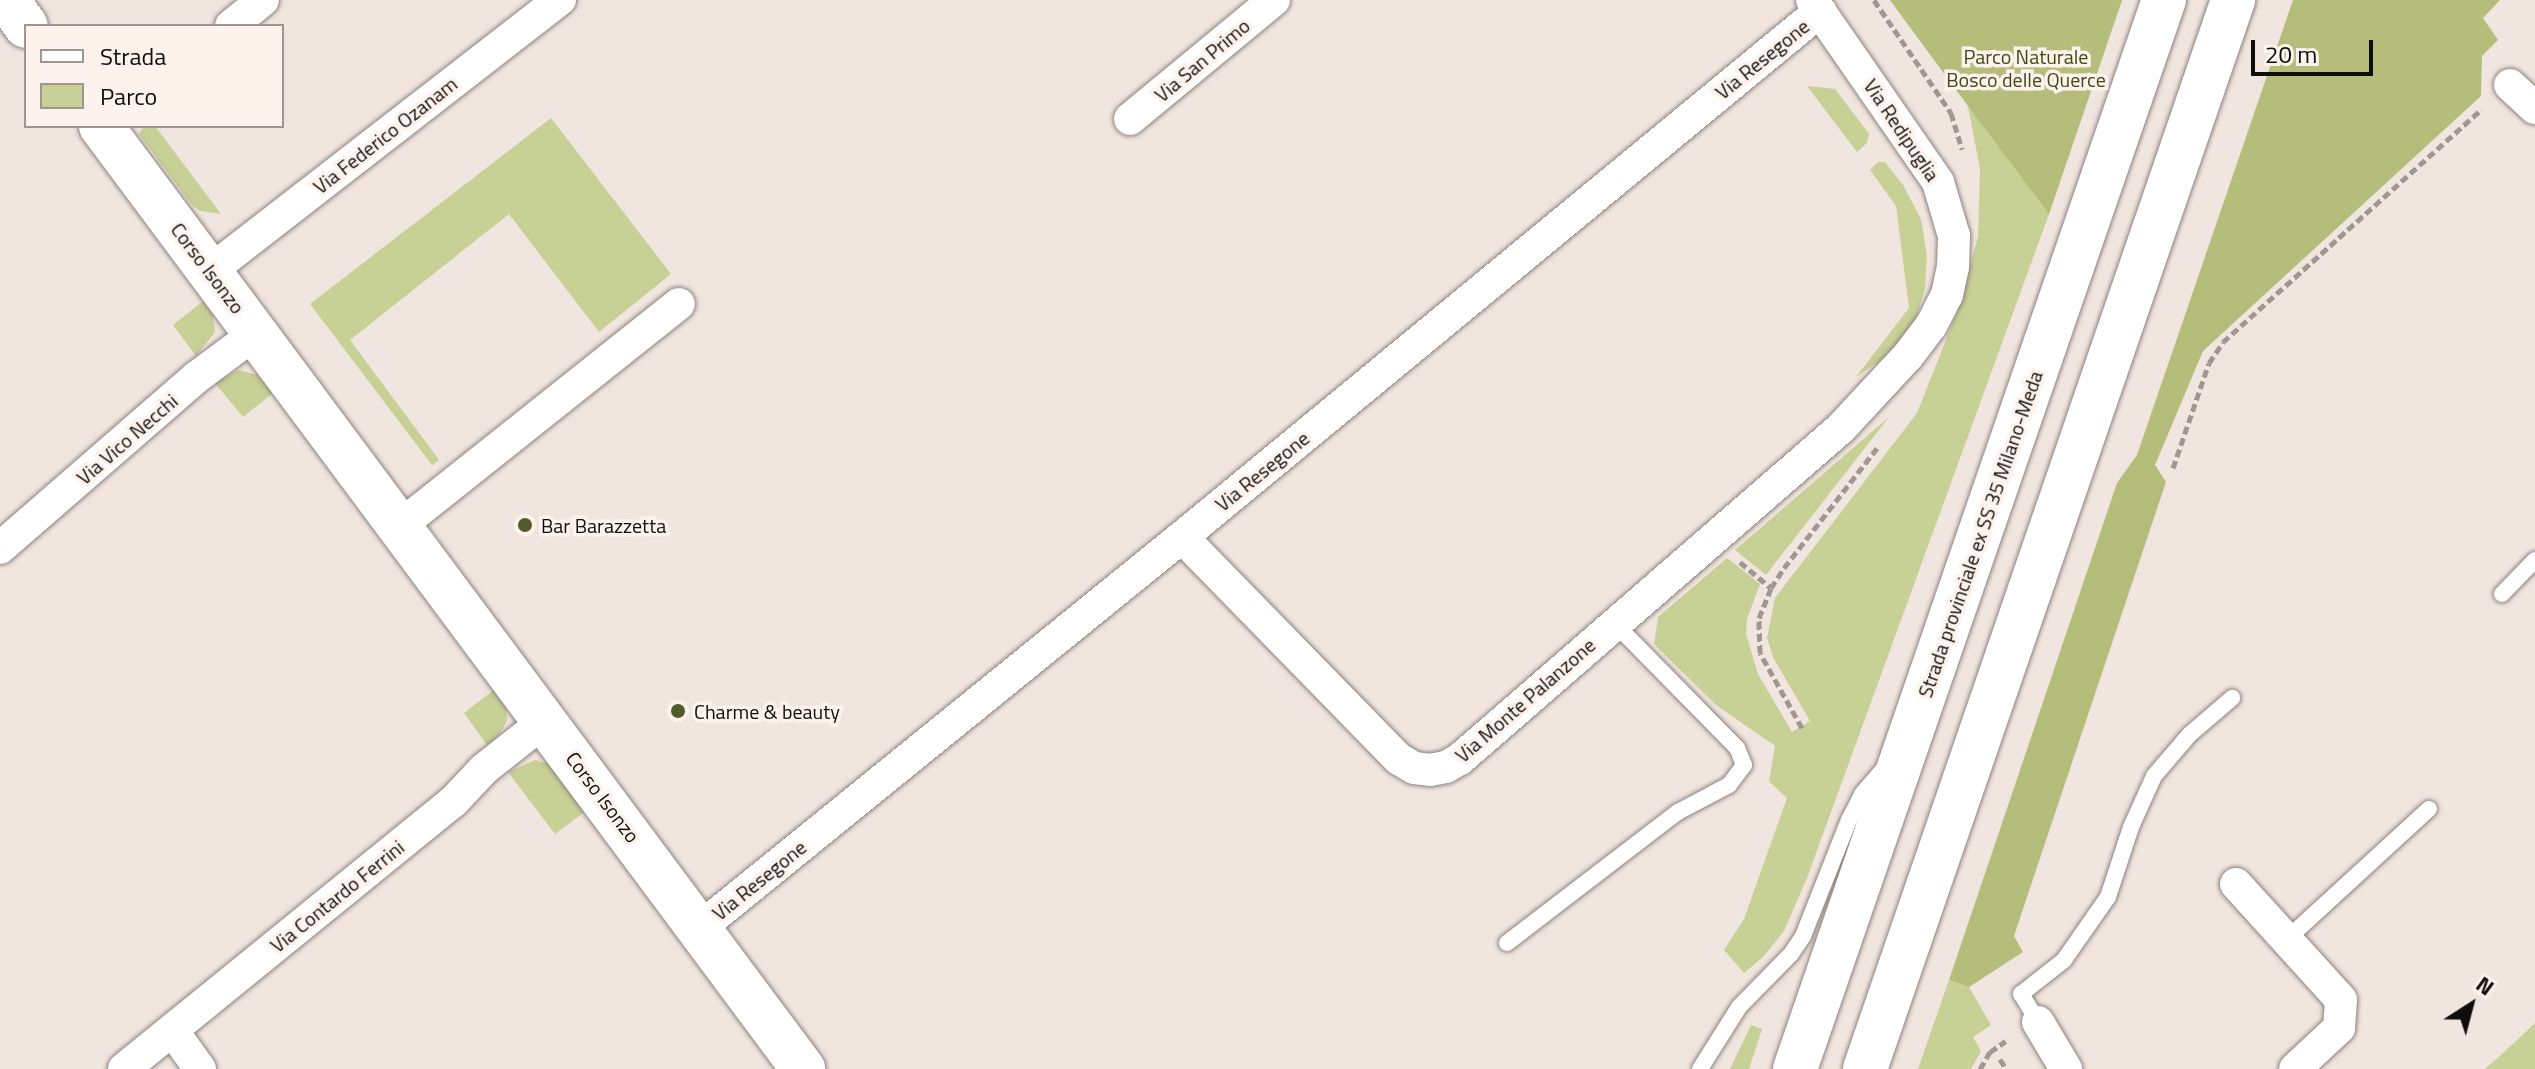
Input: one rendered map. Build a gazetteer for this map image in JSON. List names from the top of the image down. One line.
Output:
{"streets":{"main road":["Corso Isonzo","Strada provinciale ex SS 35 Milano-Meda"],"street":["Via Resegone","Via San Primo","Via Redipuglia","Via Federico Ozanam","Via Vico Necchi","Via Monte Palanzone","Via Contardo Ferrini"]},"crossings":[["Via Resegone","Via Redipuglia"],["Via Resegone","Corso Isonzo"],["Via Resegone","Via Monte Palanzone"],["Via Redipuglia","Via Monte Palanzone"],["Via Federico Ozanam","Corso Isonzo"],["Corso Isonzo","Via Vico Necchi"],["Corso Isonzo","Via Contardo Ferrini"]],"parks":["Parco Naturale Bosco delle Querce"],"places":["Bar Barazzetta","Charme & beauty"],"legend":["Strada","Parco"],"scale_bar":"20 m","north":"top right"}
